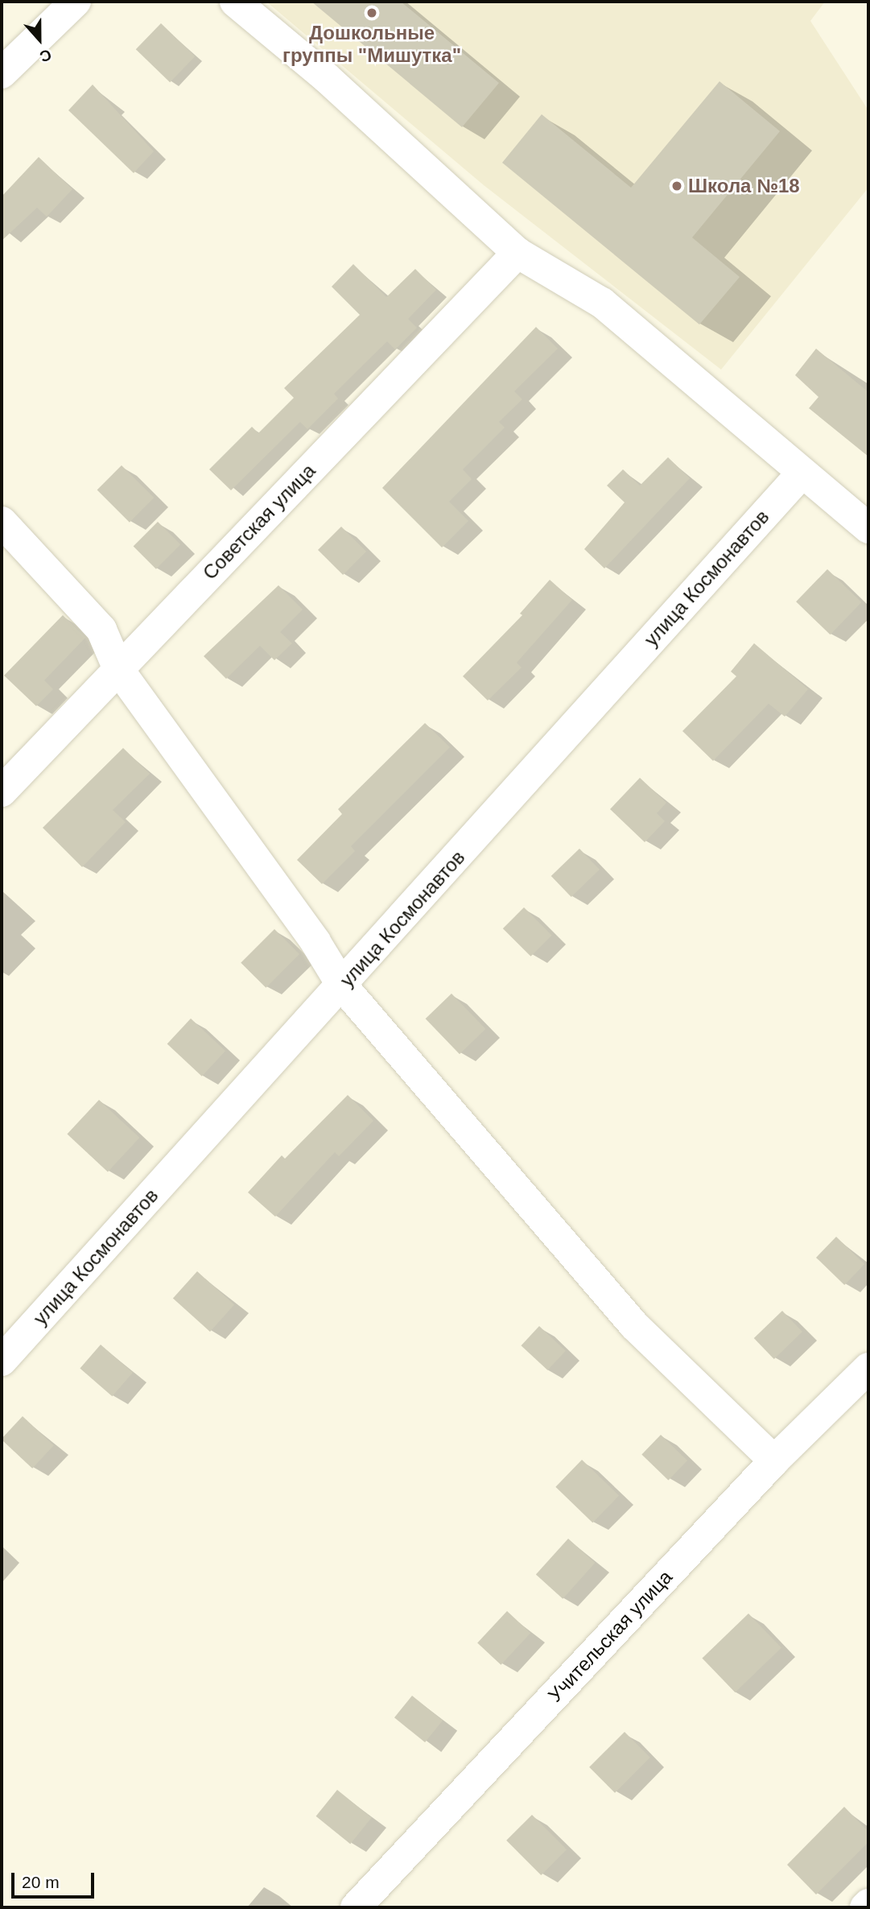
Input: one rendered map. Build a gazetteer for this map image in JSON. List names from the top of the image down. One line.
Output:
{"streets":{"street":["Советская улица","улица Космонавтов","Учительская улица"]},"places":["Дошкольные группы \"Мишутка\"","Школа №18"],"scale_bar":"20 m","north":"bottom"}
